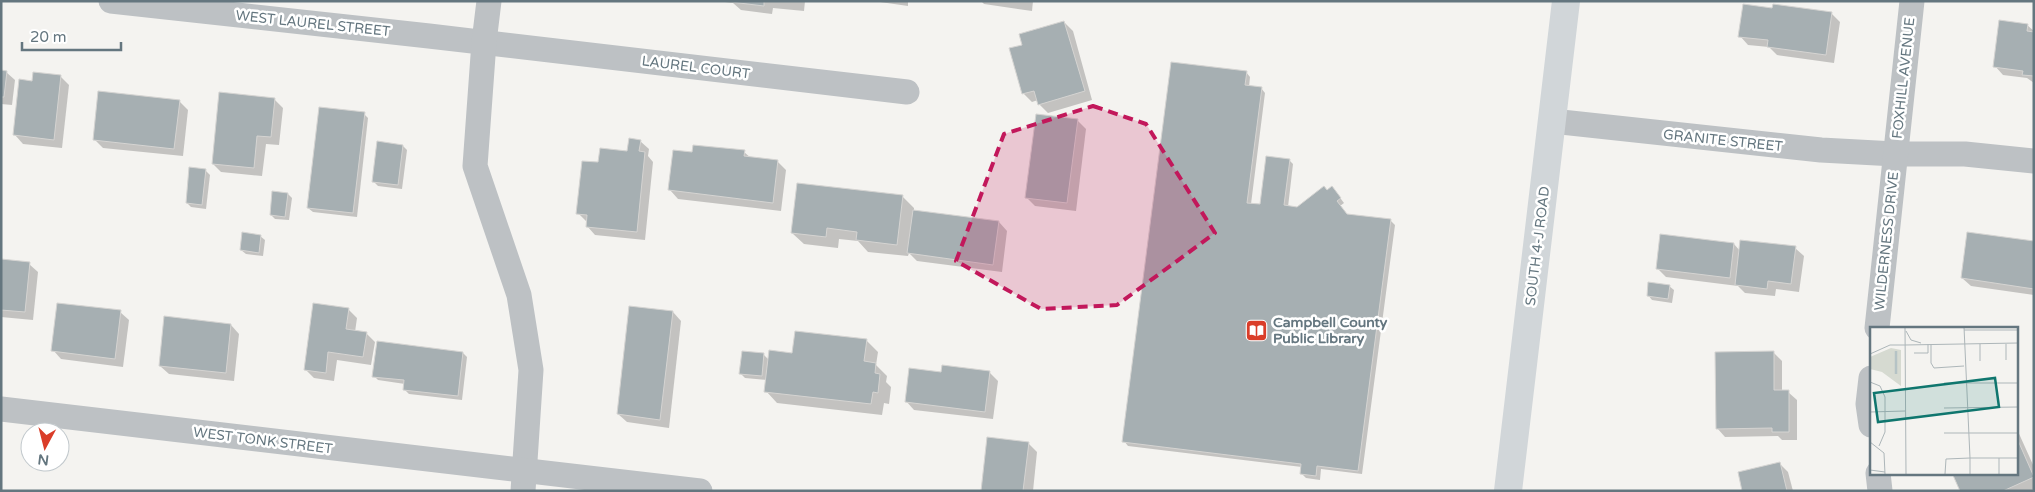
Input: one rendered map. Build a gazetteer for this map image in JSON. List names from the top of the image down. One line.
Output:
{"streets":{"main road":["SOUTH 4-J ROAD"],"street":["WEST LAUREL STREET","LAUREL COURT","FOXHILL AVENUE","GRANITE STREET","WILDERNESS DRIVE","WEST TONK STREET"]},"crossings":[["WEST LAUREL STREET","LAUREL COURT"],["FOXHILL AVENUE","GRANITE STREET"],["FOXHILL AVENUE","WILDERNESS DRIVE"],["GRANITE STREET","WILDERNESS DRIVE"],["GRANITE STREET","SOUTH 4-J ROAD"]],"places":{"library":["Campbell County Public Library"]},"scale_bar":"20 m","north":"bottom"}
